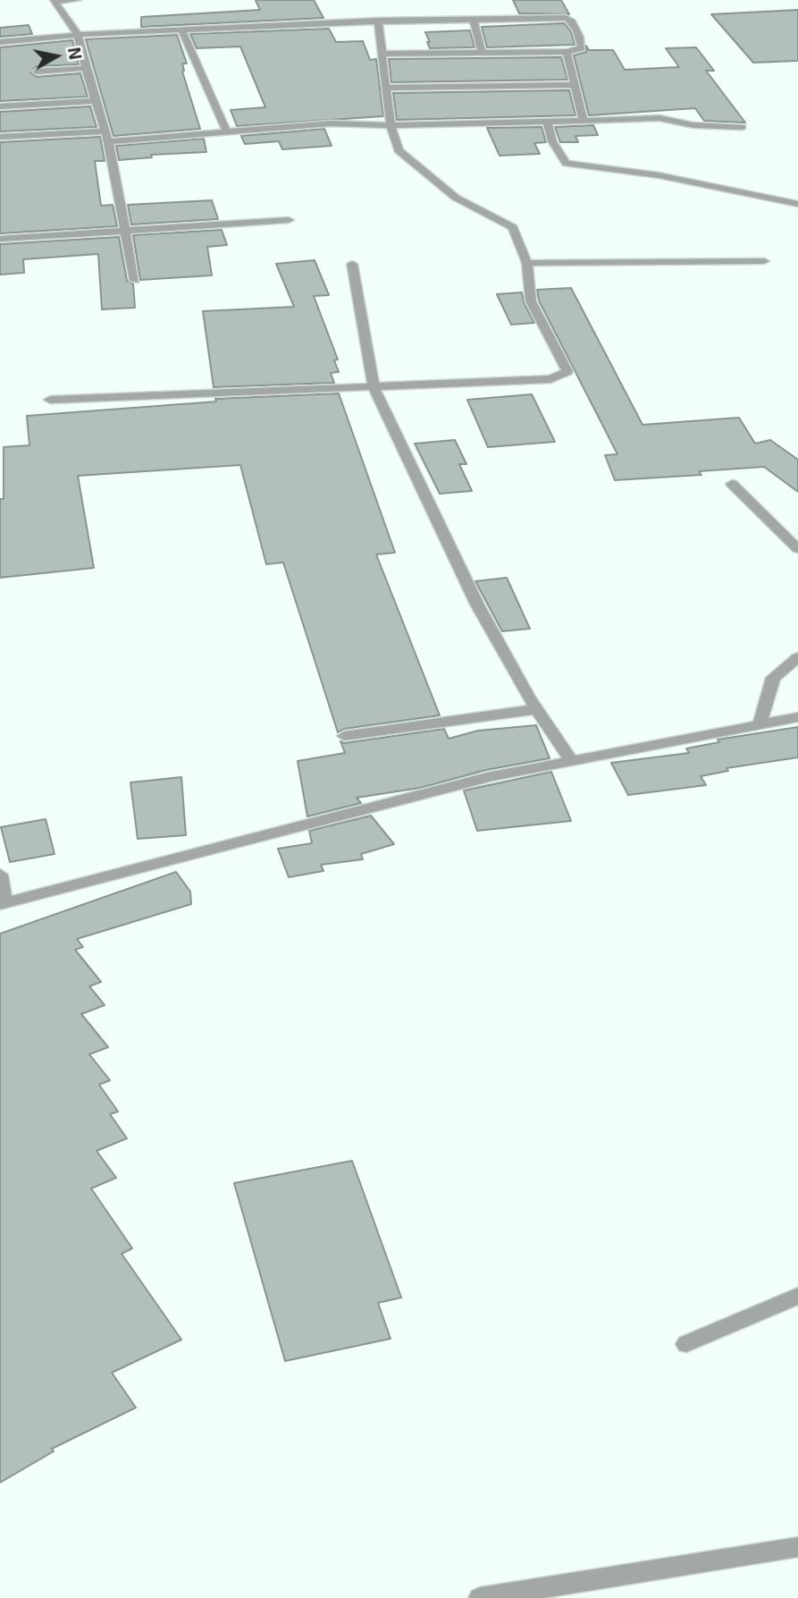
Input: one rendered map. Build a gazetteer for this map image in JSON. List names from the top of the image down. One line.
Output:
{"north":"right"}
